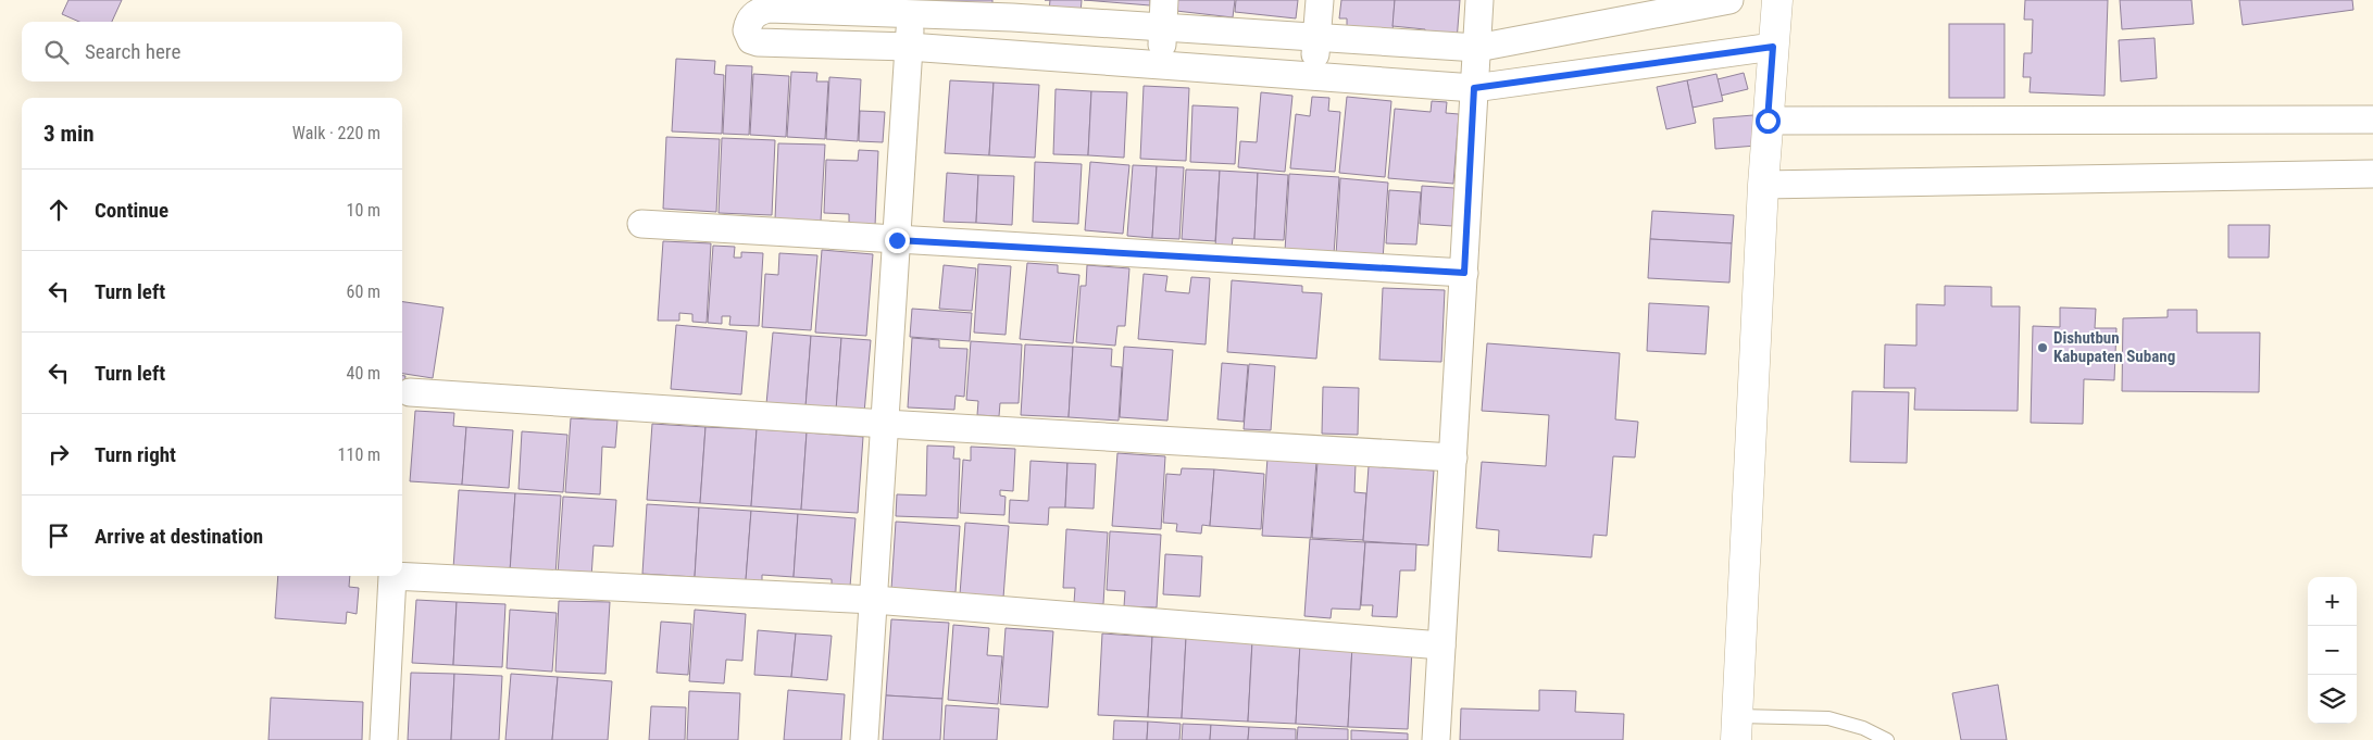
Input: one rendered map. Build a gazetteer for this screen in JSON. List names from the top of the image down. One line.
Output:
{"places":["Dishutbun Kabupaten Subang"],"page":{"search":"Search here","heading":["3 min","Walk · 220 m"],"list":[["Continue","10 m"],["Turn left","60 m"],["Turn left","40 m"],["Turn right","110 m"],"Arrive at destination"],"map_buttons":["+","−"]}}
